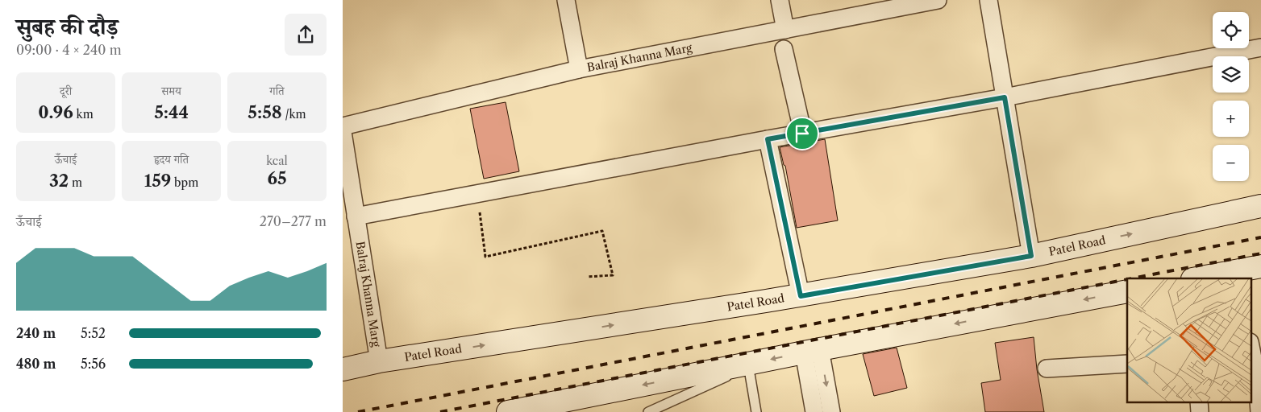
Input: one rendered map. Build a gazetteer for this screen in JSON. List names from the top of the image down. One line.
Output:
{"streets":{"main road":["Patel Road"],"street":["Balraj Khanna Marg"]},"crossings":[["Balraj Khanna Marg","Patel Road"]],"page":{"heading":["सुबह की दौड़","09:00 · 4 × 240 m"],"map_buttons":["+","−"],"stats":[["दूरी","0.96 km"],["समय","5:44"],["गति","5:58 /km"],["ऊँचाई","32 m"],["हृदय गति","159 bpm"],["kcal","65"]],"chart":["ऊँचाई","270–277 m"],"list":[{"name":"240 m","note":"5:52"},{"name":"480 m","note":"5:56"}]}}
